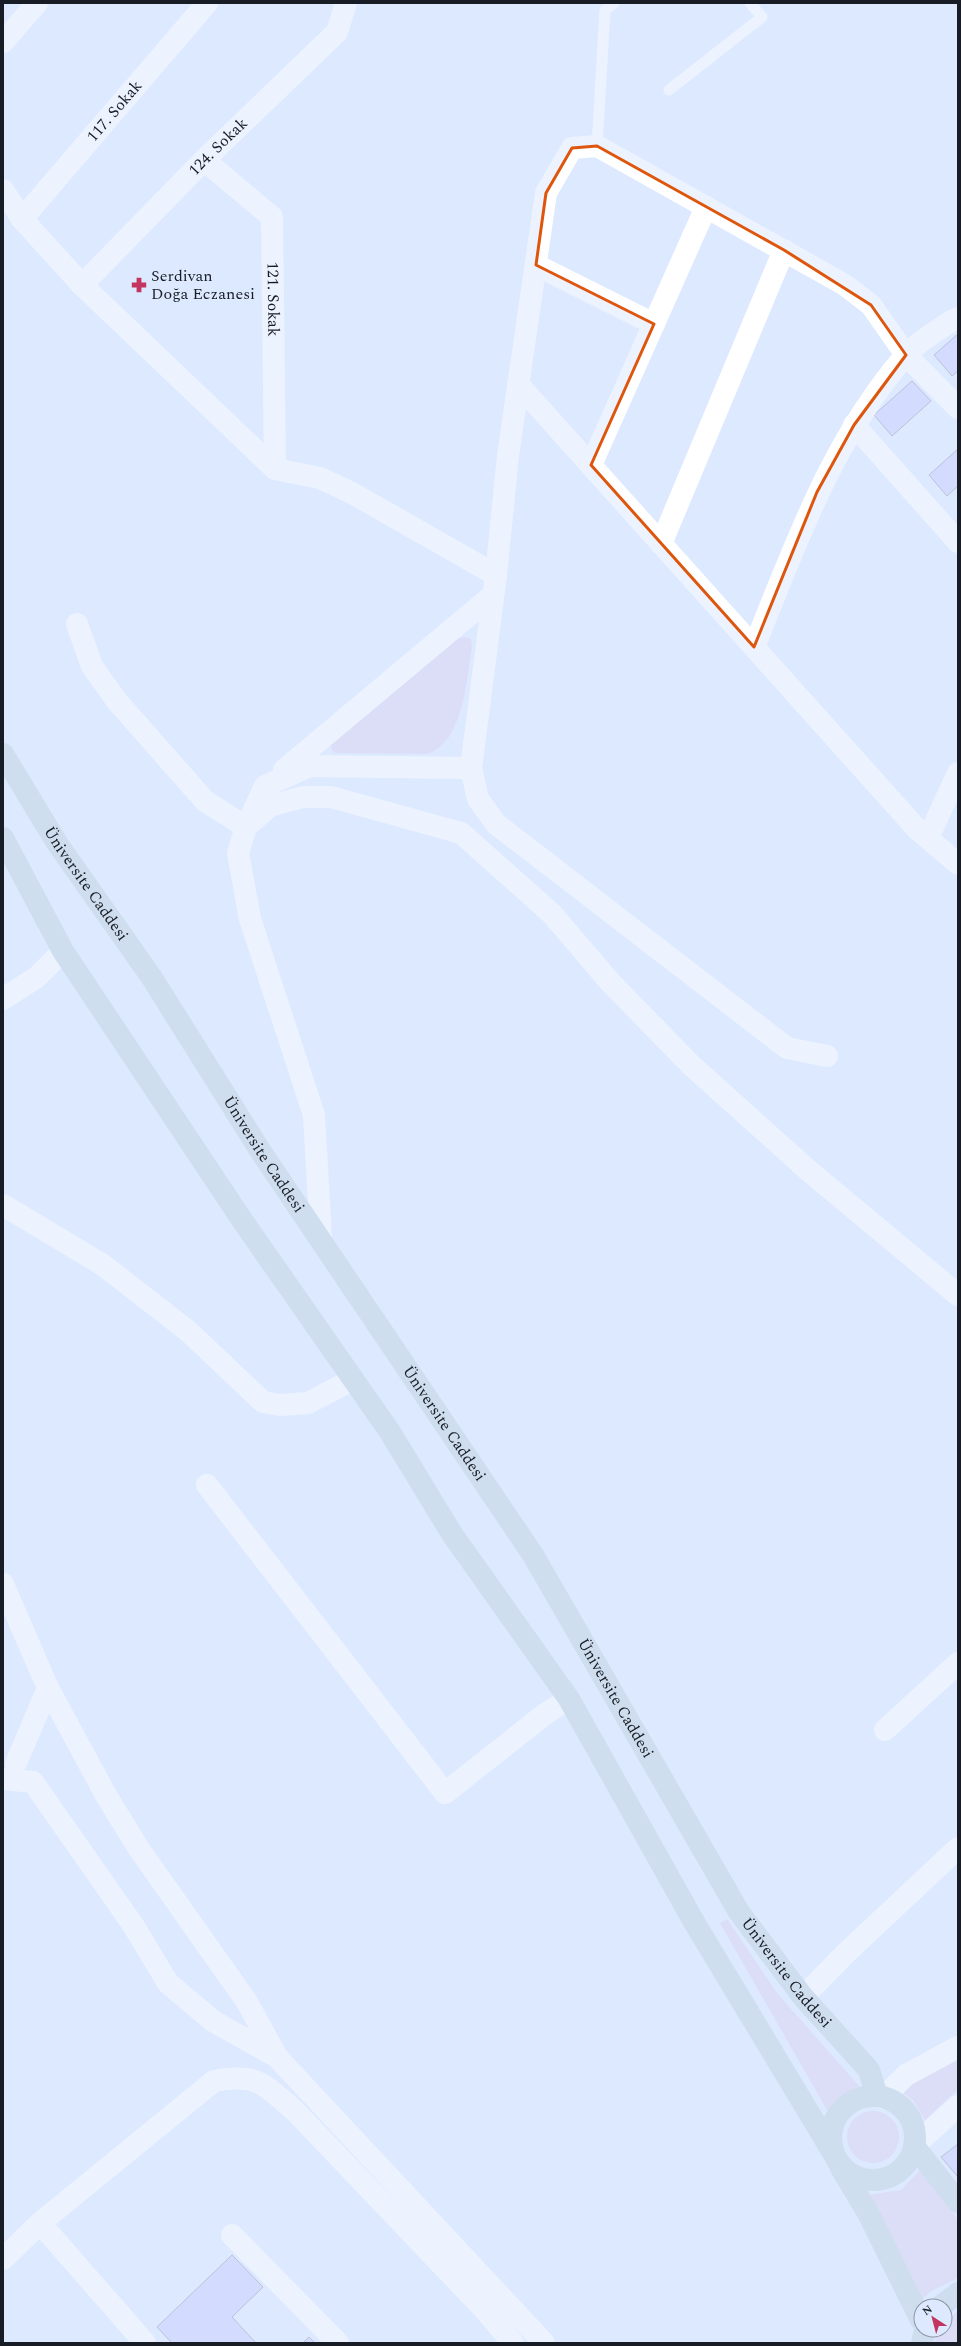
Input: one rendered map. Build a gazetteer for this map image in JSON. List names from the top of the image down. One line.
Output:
{"streets":{"main road":["Üniversite Caddesi"],"street":["117. Sokak","124. Sokak","121. Sokak"]},"crossings":[["124. Sokak","121. Sokak"]],"places":{"pharmacy":["Serdivan Doğa Eczanesi"]},"north":"top left"}
